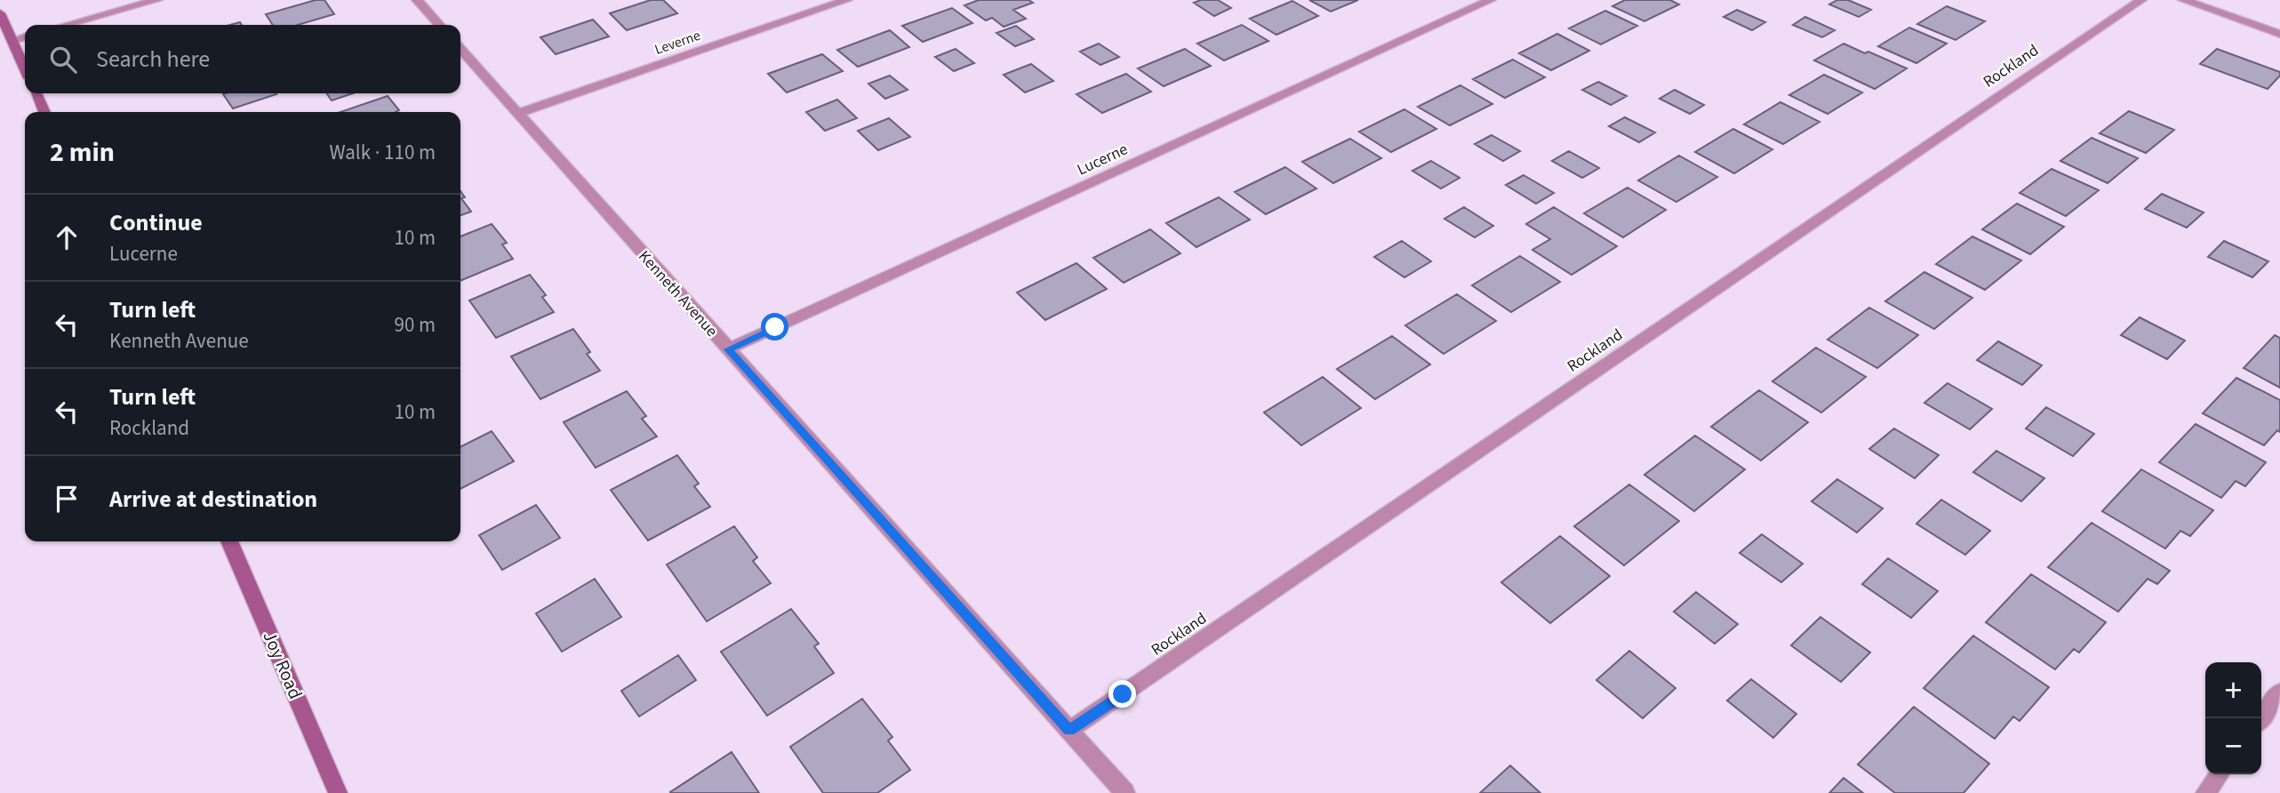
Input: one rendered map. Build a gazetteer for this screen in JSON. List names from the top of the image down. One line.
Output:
{"streets":{"main road":["Joy Road"],"street":["Leverne","Rockland","Lucerne","Kenneth Avenue"]},"crossings":[["Leverne","Kenneth Avenue"],["Rockland","Kenneth Avenue"],["Lucerne","Kenneth Avenue"]],"page":{"search":"Search here","heading":["2 min","Walk · 110 m"],"list":[["Continue","Lucerne","10 m"],["Turn left","Kenneth Avenue","90 m"],["Turn left","Rockland","10 m"],"Arrive at destination"],"map_buttons":["+","−"]}}
